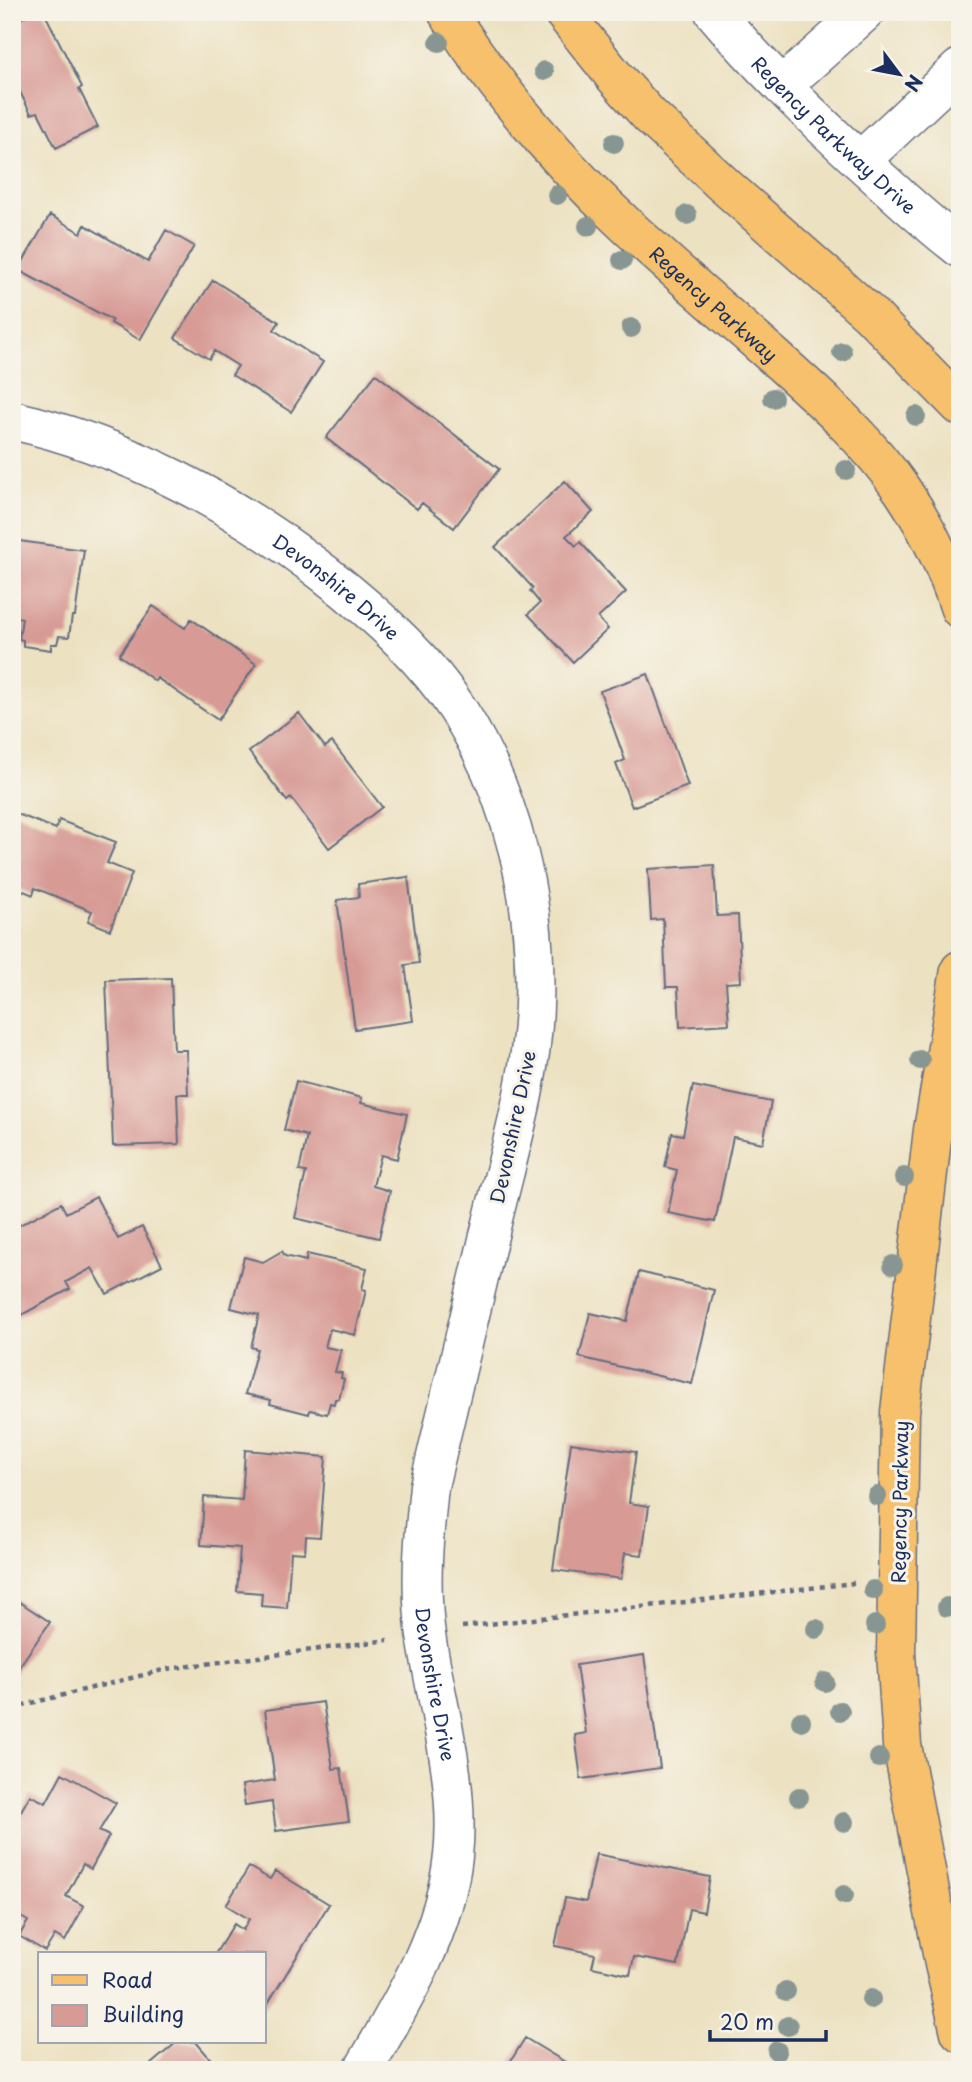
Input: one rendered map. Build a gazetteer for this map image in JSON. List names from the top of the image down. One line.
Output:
{"streets":{"main road":["Regency Parkway"],"street":["Regency Parkway Drive","Devonshire Drive"]},"legend":["Road","Building"],"scale_bar":"20 m","north":"bottom right"}
